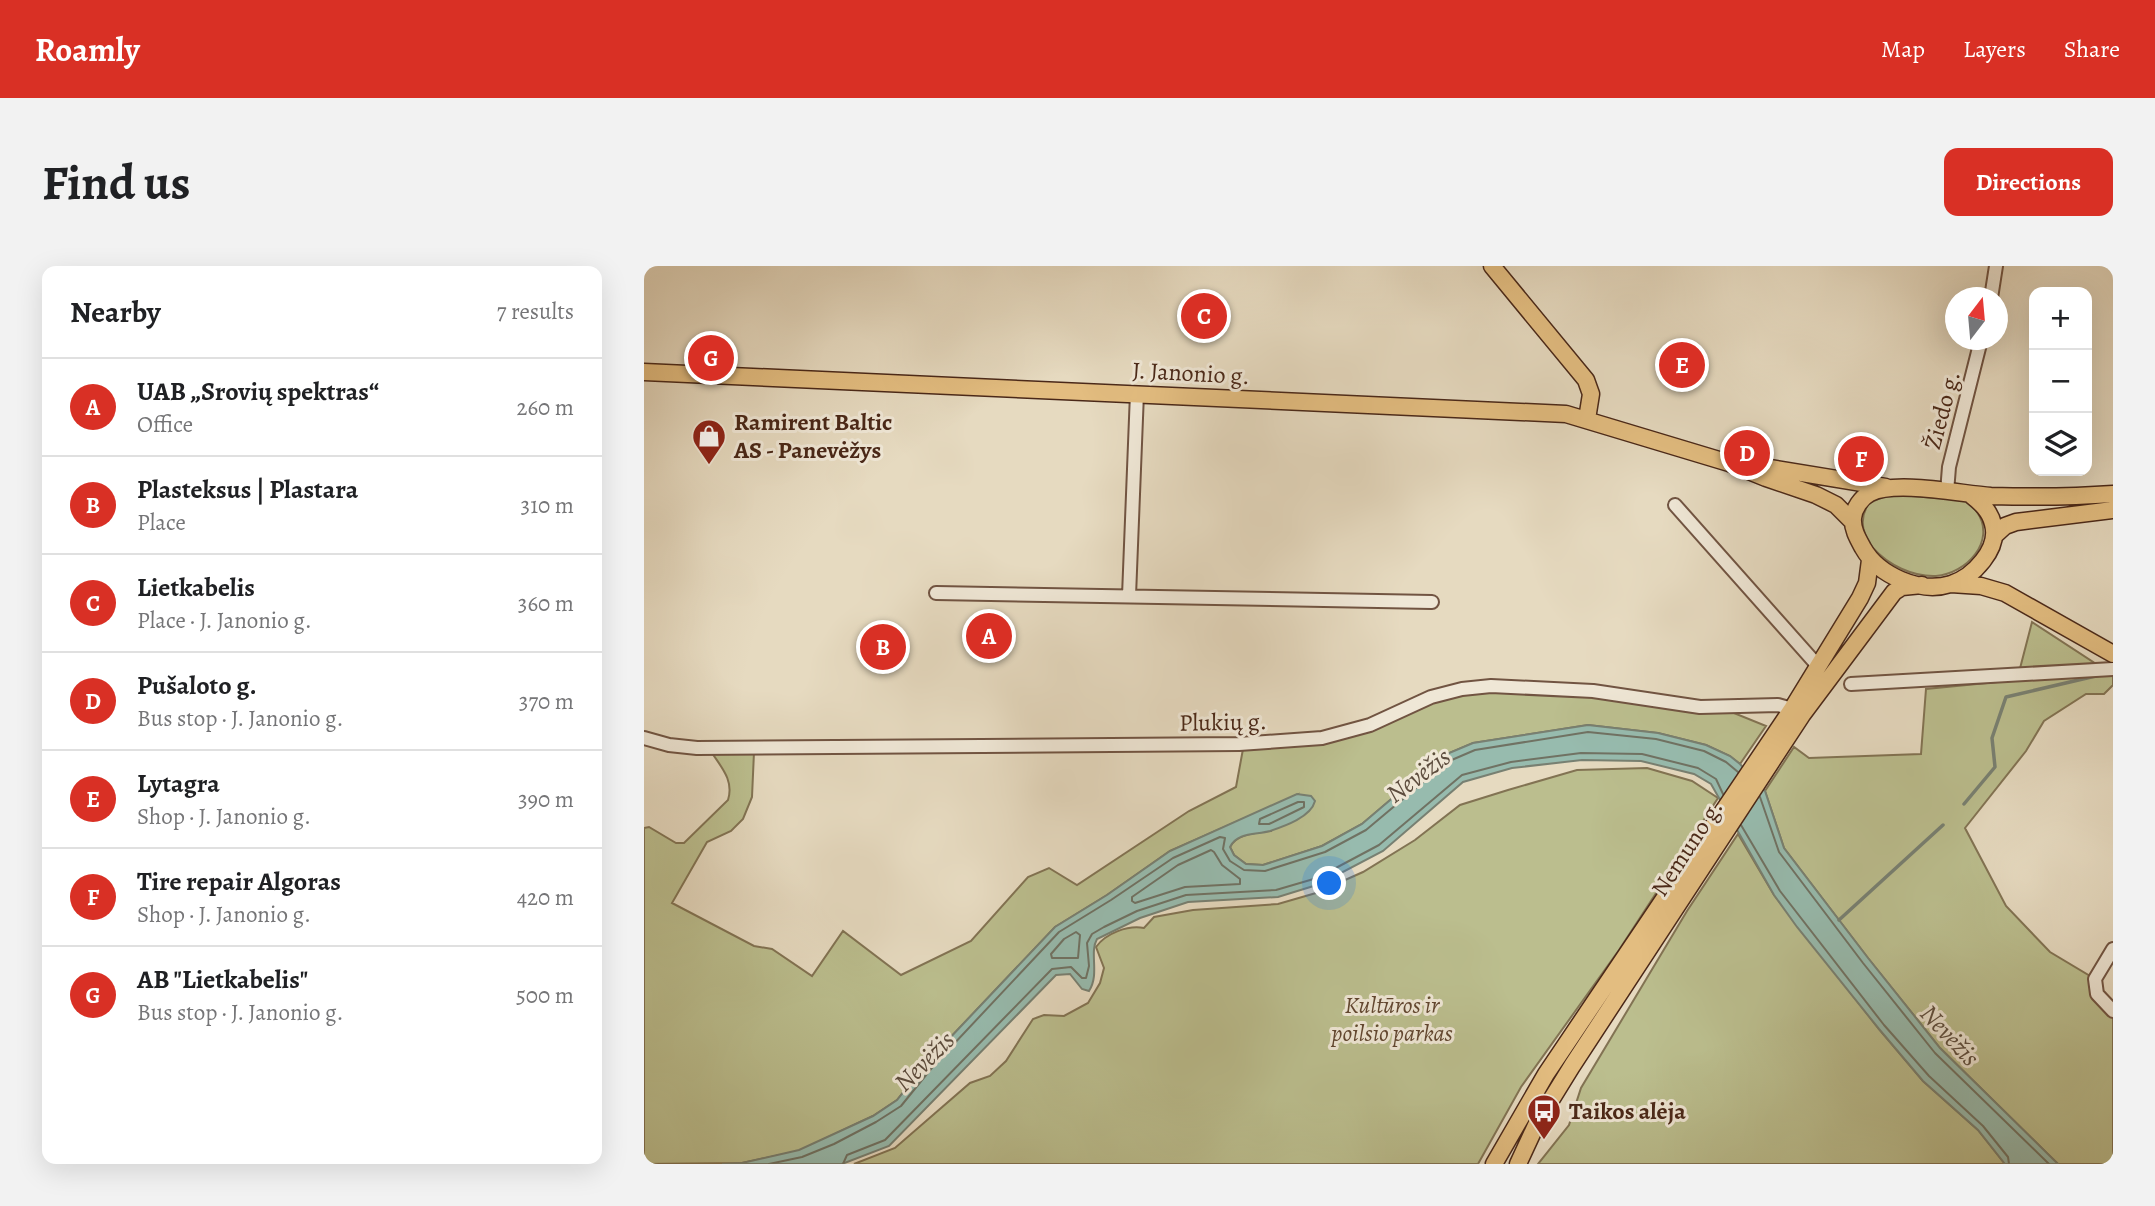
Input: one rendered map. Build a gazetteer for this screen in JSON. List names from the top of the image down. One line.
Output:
{"streets":{"main road":["J. Janonio g.","Nemuno g."],"street":["Žiedo g.","Plukių g."]},"crossings":[["J. Janonio g.","Žiedo g."],["J. Janonio g.","Nemuno g."],["Žiedo g.","Nemuno g."],["Plukių g.","Nemuno g."]],"water":["Nevėžis"],"parks":["Kultūros ir poilsio parkas"],"places":{"shop":["Ramirent Baltic AS - Panevėžys"],"bus stop":["Taikos alėja"]},"north":"top","page":{"header":"Roamly","nav":["Map","Layers","Share"],"buttons":"Directions","title":"Find us","heading":["Nearby","7 results"],"map_buttons":["+","−"],"pins":["C","G","E","D","F","A","B"],"list":[{"mark":"A","name":"UAB „Srovių spektras“","note":"Office","value":"260 m"},{"mark":"B","name":"Plasteksus | Plastara","note":"Place","value":"310 m"},{"mark":"C","name":"Lietkabelis","note":"Place · J. Janonio g.","value":"360 m"},{"mark":"D","name":"Pušaloto g.","note":"Bus stop · J. Janonio g.","value":"370 m"},{"mark":"E","name":"Lytagra","note":"Shop · J. Janonio g.","value":"390 m"},{"mark":"F","name":"Tire repair Algoras","note":"Shop · J. Janonio g.","value":"420 m"},{"mark":"G","name":"AB \"Lietkabelis\"","note":"Bus stop · J. Janonio g.","value":"500 m"}]}}
